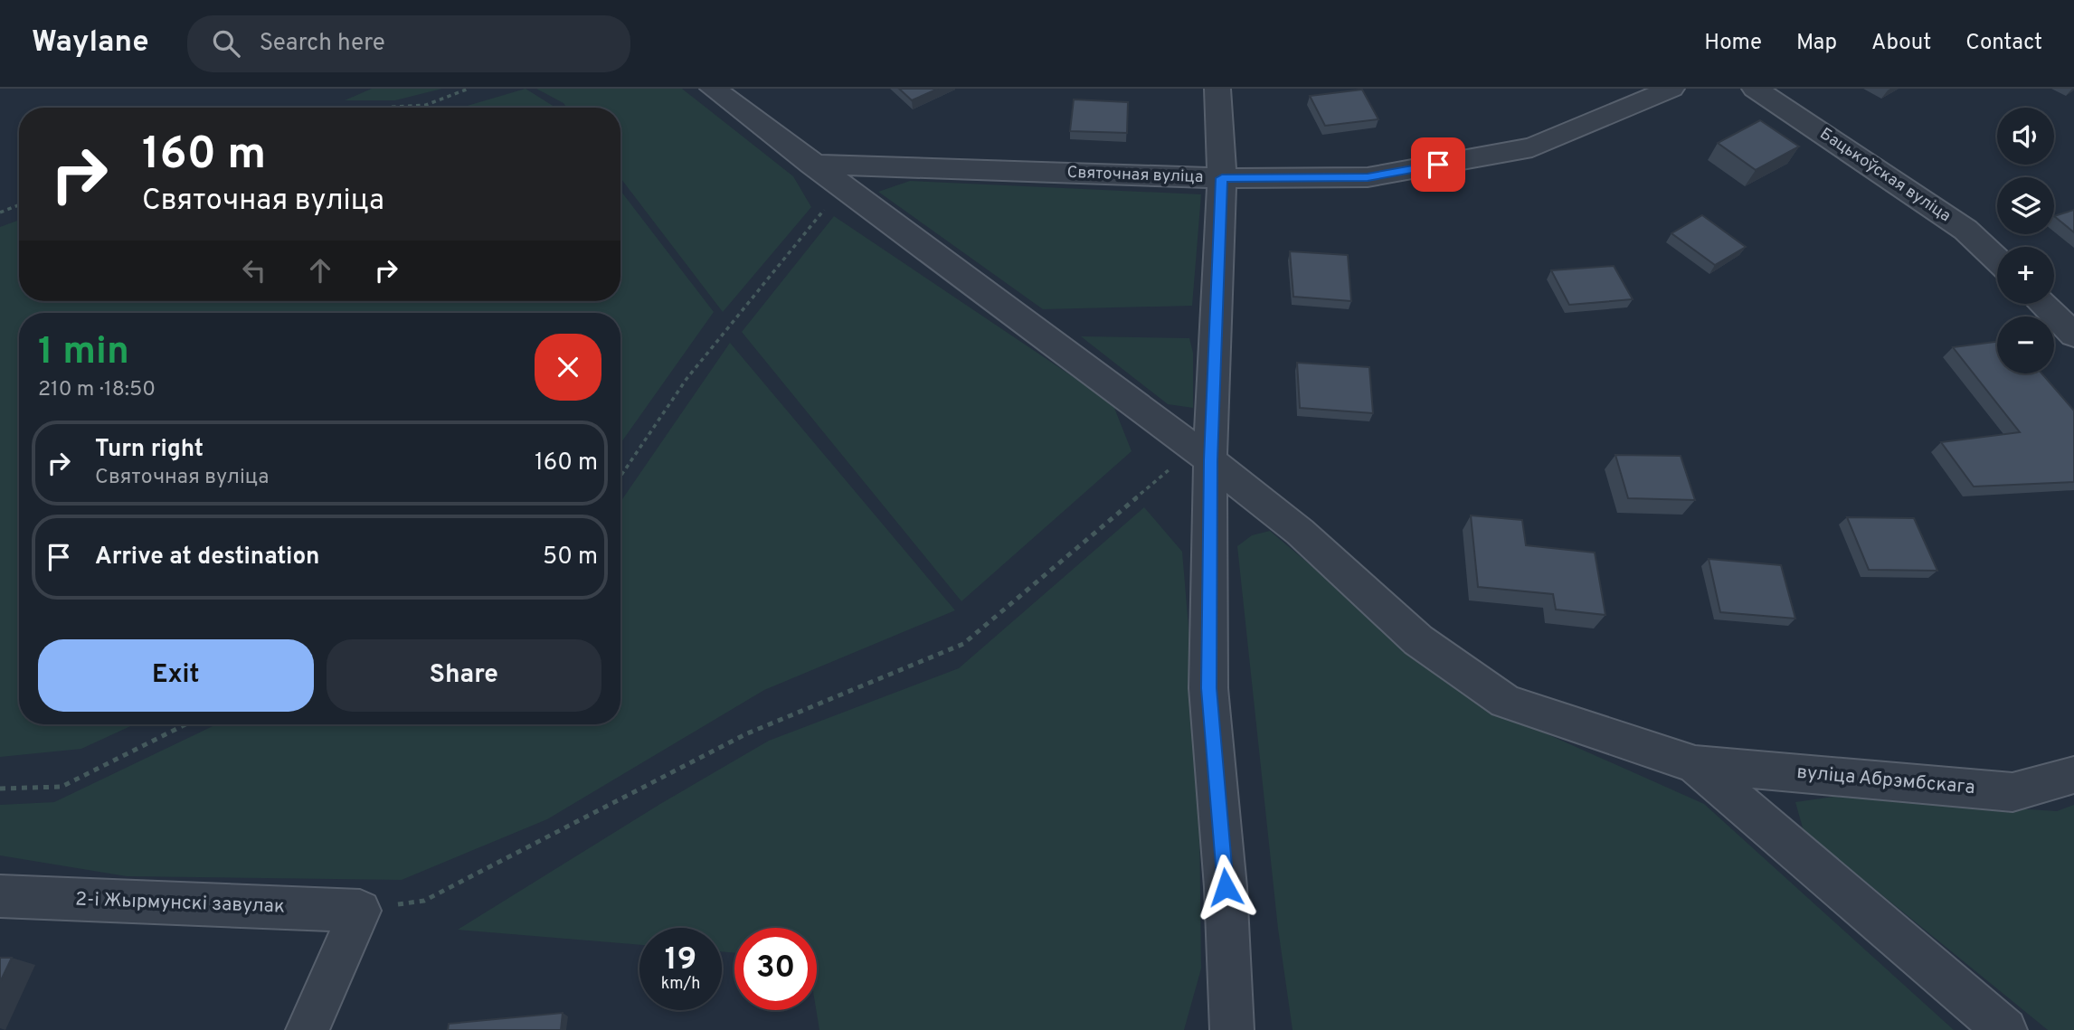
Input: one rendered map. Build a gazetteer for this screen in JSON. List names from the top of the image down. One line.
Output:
{"streets":{"street":["Святочная вуліца","Бацькоўская вуліца","вуліца Абрэмбскага","2-і Жырмунскі завулак"]},"page":{"header":"Waylane","search":"Search here","nav":["Home","Map","About","Contact"],"map_buttons":["+","−"],"turn":["160 m","Святочная вуліца"],"heading":["1 min","210 m · 18:50"],"list":[{"name":"Turn right","note":"Святочная вуліца","value":"160 m"},{"name":"Arrive at destination","value":"50 m"}],"buttons":["Exit","Share"],"speed":"19 km/h","limit":"30"}}
